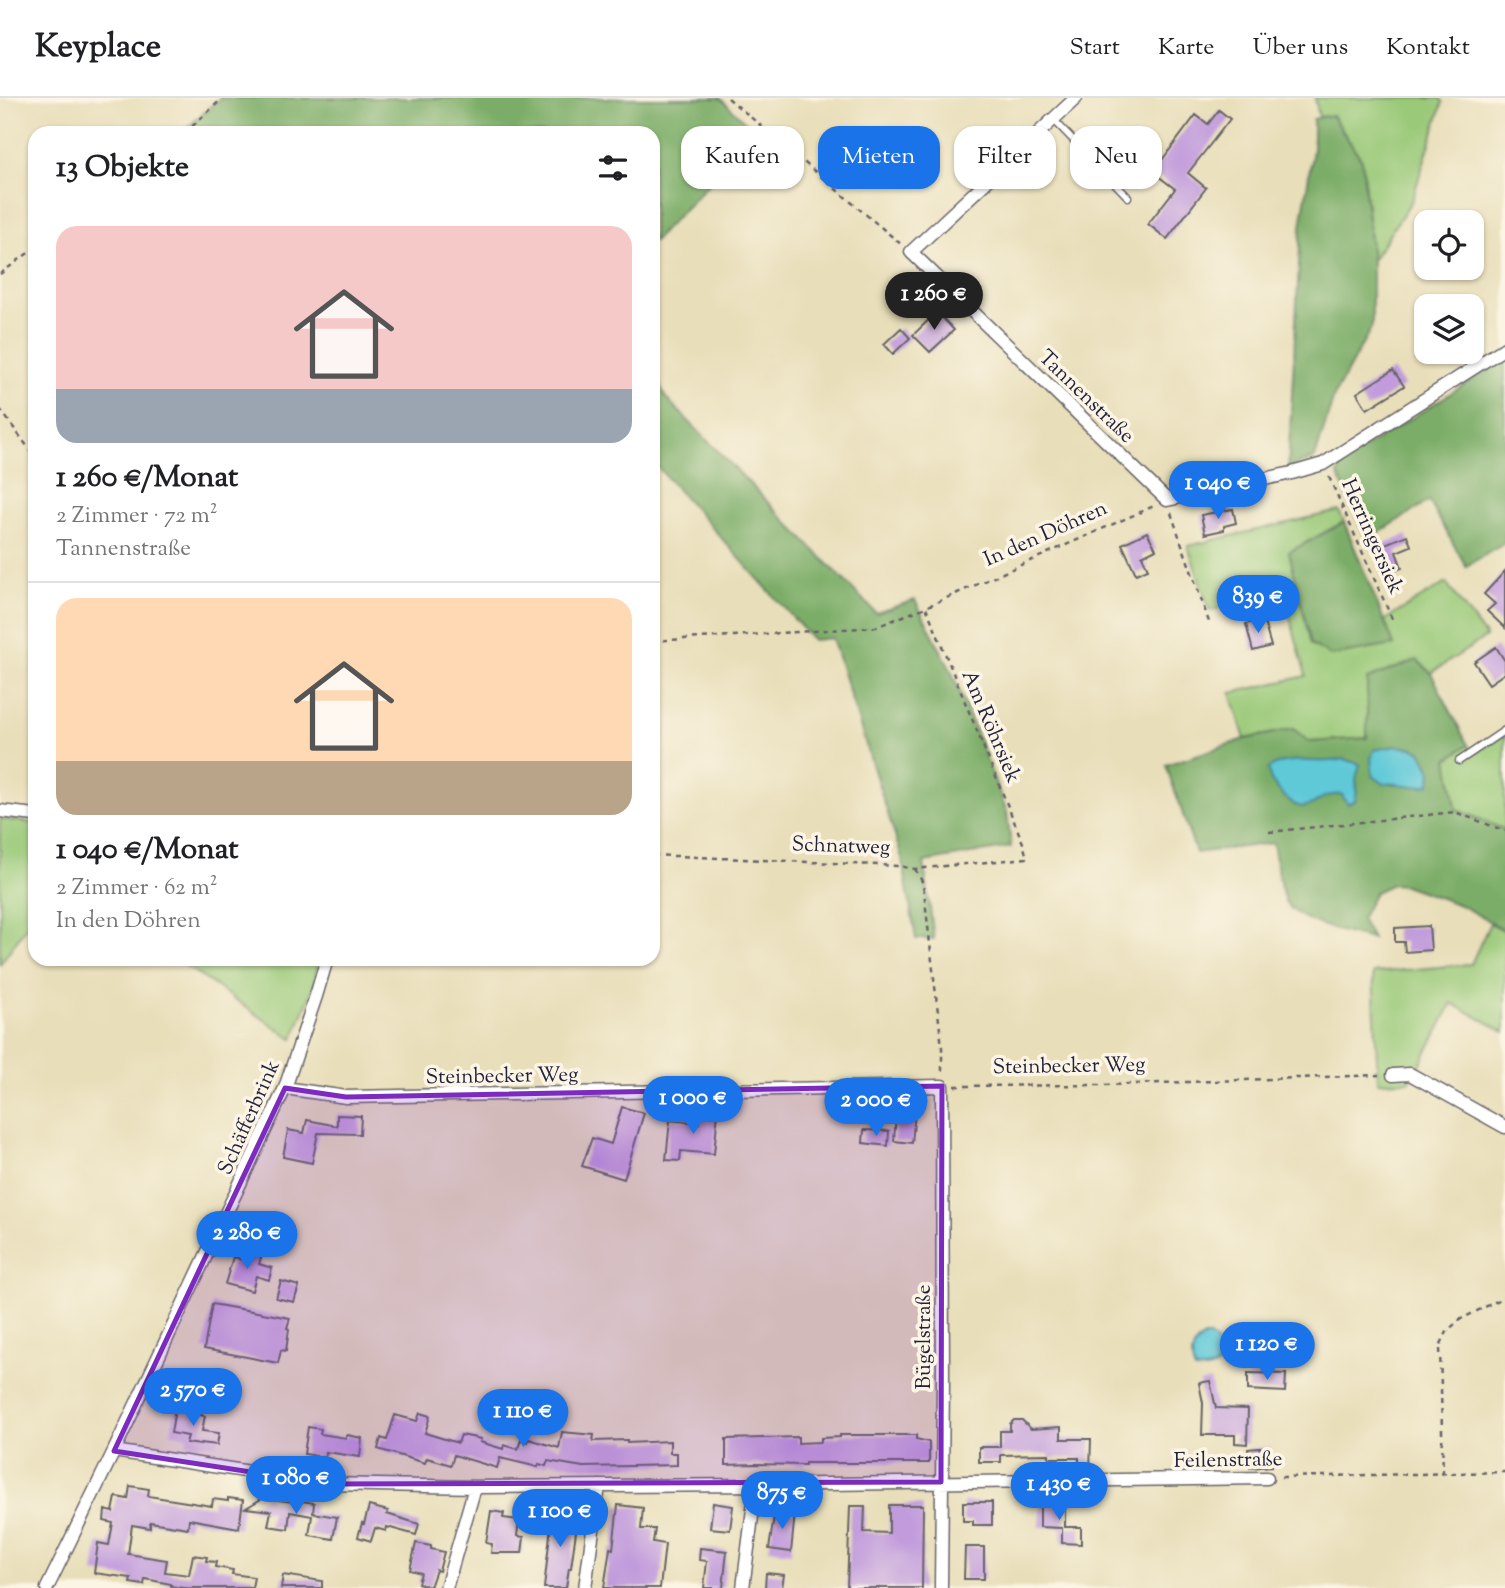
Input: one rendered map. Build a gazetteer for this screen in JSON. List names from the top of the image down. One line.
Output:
{"streets":{"street":["Tannenstraße","Steinbecker Weg","Schäfferbrink","Bügelstraße","Feilenstraße"],"path":["In den Döhren","Herringersiek","Am Röhrsiek","Schnatweg"]},"crossings":[["Tannenstraße","In den Döhren"],["In den Döhren","Am Röhrsiek"],["Am Röhrsiek","Schnatweg"],["Steinbecker Weg","Schäfferbrink"],["Steinbecker Weg","Bügelstraße"],["Schäfferbrink","Feilenstraße"],["Bügelstraße","Feilenstraße"]],"page":{"header":"Keyplace","nav":["Start","Karte","Über uns","Kontakt"],"chip":["Kaufen","Mieten","Filter","Neu"],"heading":"13 Objekte","list":[{"name":"1 260 €/Monat","note":"2 Zimmer · 72 m² · Tannenstraße"},{"name":"1 040 €/Monat","note":"2 Zimmer · 62 m² · In den Döhren"}],"price":["1 260 €","1 040 €","839 €","1 000 €","2 000 €","2 280 €","1 120 €","2 570 €","1 110 €","1 080 €","1 430 €","875 €","1 100 €"]}}
